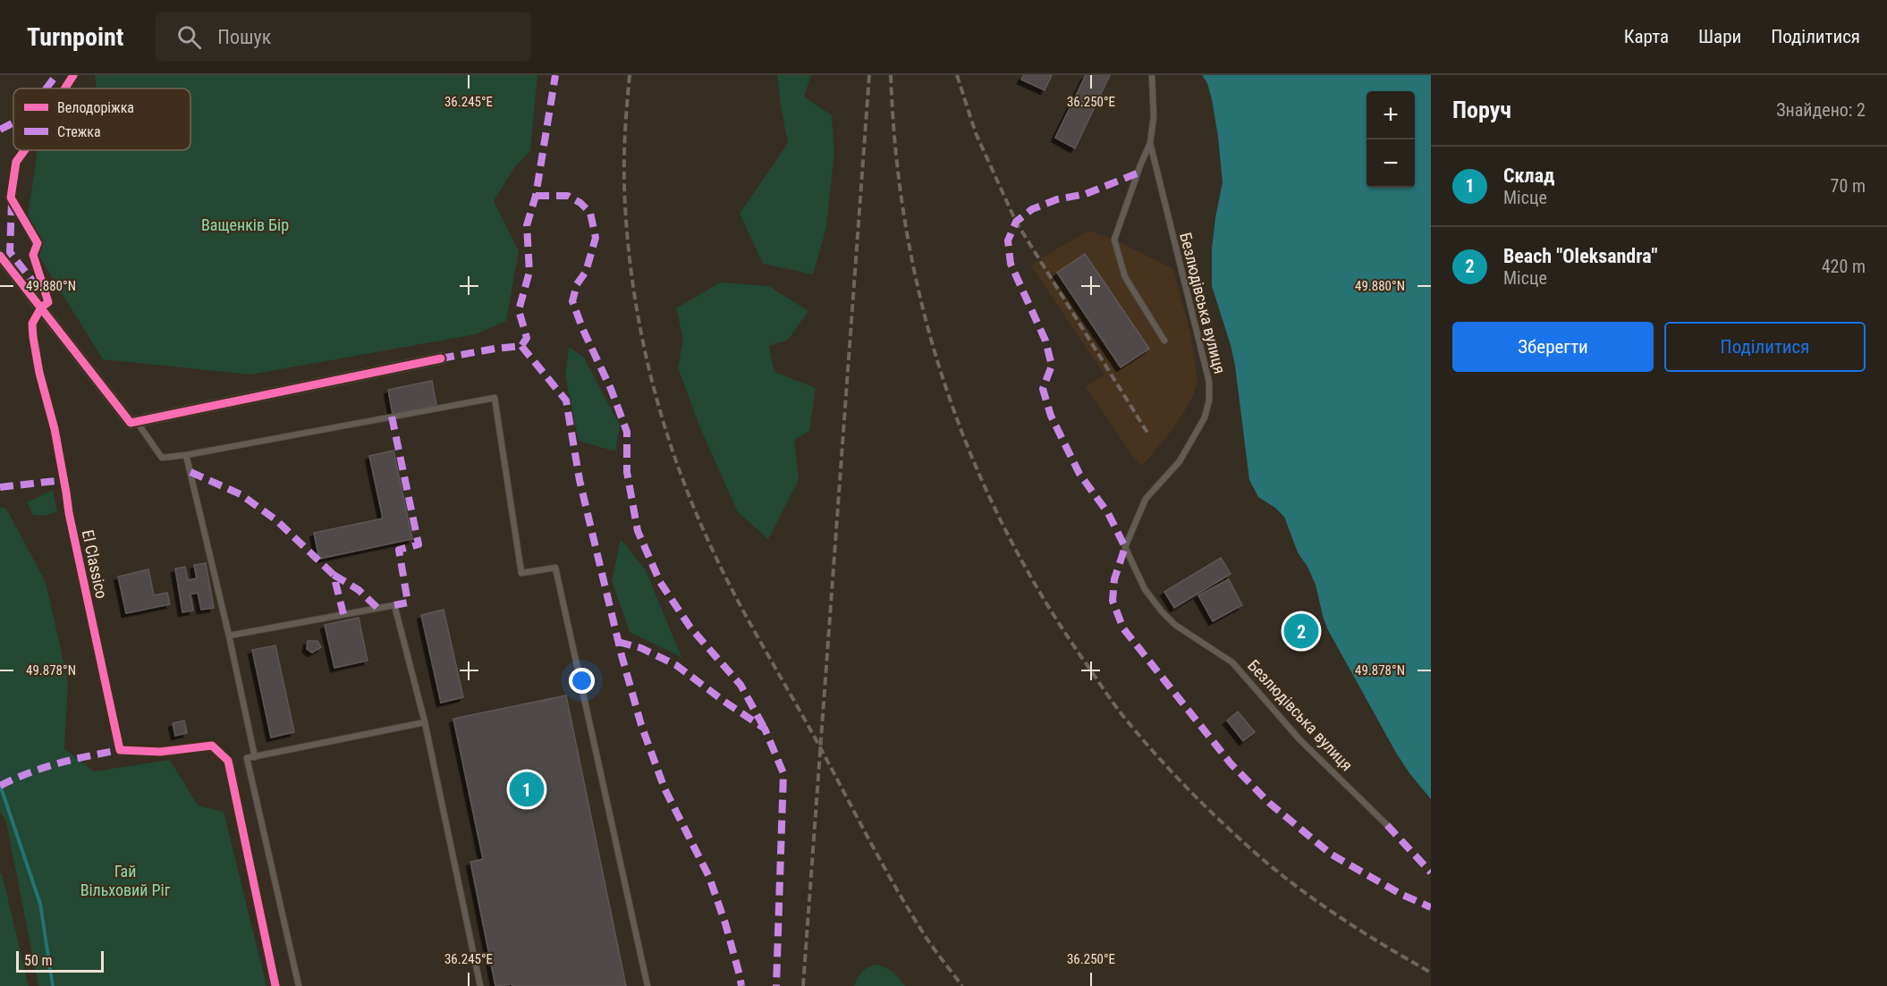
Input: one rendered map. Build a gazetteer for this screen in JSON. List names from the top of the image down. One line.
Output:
{"streets":{"lane":["Безлюдівська вулиця"],"cycle path":["El Classico"]},"parks":["Ващенків Бір","Гай Вільховий Ріг"],"legend":["Велодоріжка","Стежка"],"scale_bar":"50 m","page":{"header":"Turnpoint","search":"Пошук","nav":["Карта","Шари","Поділитися"],"heading":["Поруч","Знайдено: 2"],"map_buttons":["+","−"],"list":[{"mark":"1","name":"Склад","note":"Місце","value":"70 m"},{"mark":"2","name":"Beach \"Oleksandra\"","note":"Місце","value":"420 m"}],"buttons":["Зберегти","Поділитися"],"pins":["2","1"],"scale":"50 m"},"coordinates":["36.245°E","36.250°E","49.880°N","49.878°N"]}
